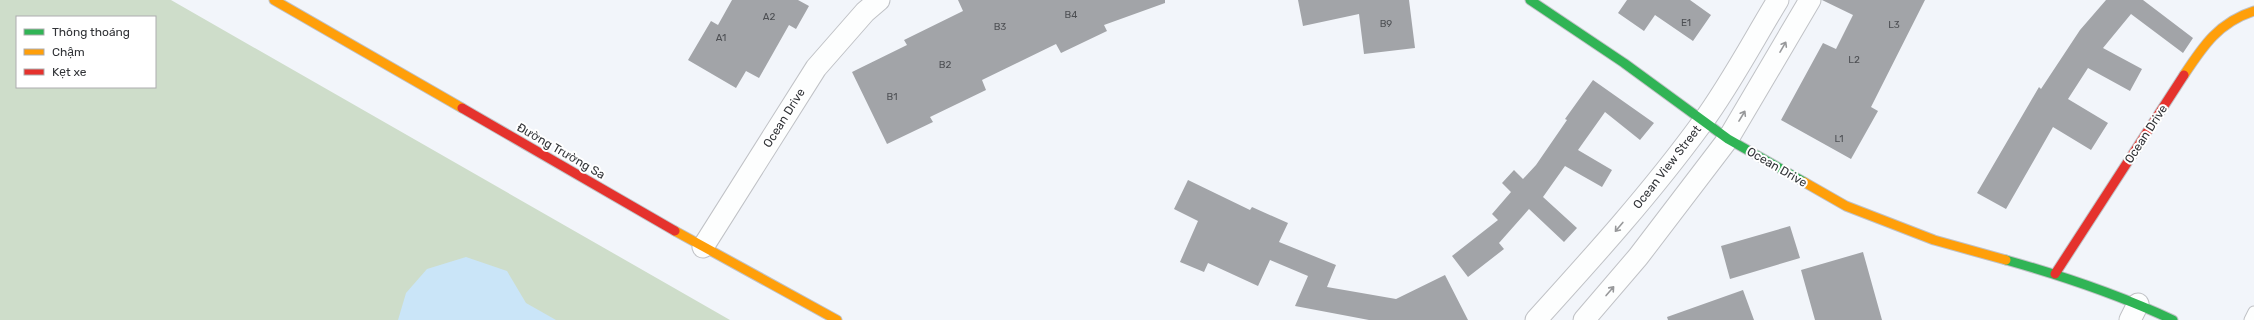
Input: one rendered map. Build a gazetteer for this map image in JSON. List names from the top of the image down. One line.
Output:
{"streets":{"street":["Ocean Drive","Đường Trường Sa","Ocean View Street"]},"crossings":[["Ocean Drive","Đường Trường Sa"],["Ocean Drive","Ocean View Street"]],"house_numbers":["B4","A2","E1","B9","L3","B3","A1","L2","B2","B1","L1"],"legend":["Thông thoáng","Chậm","Kẹt xe"]}
